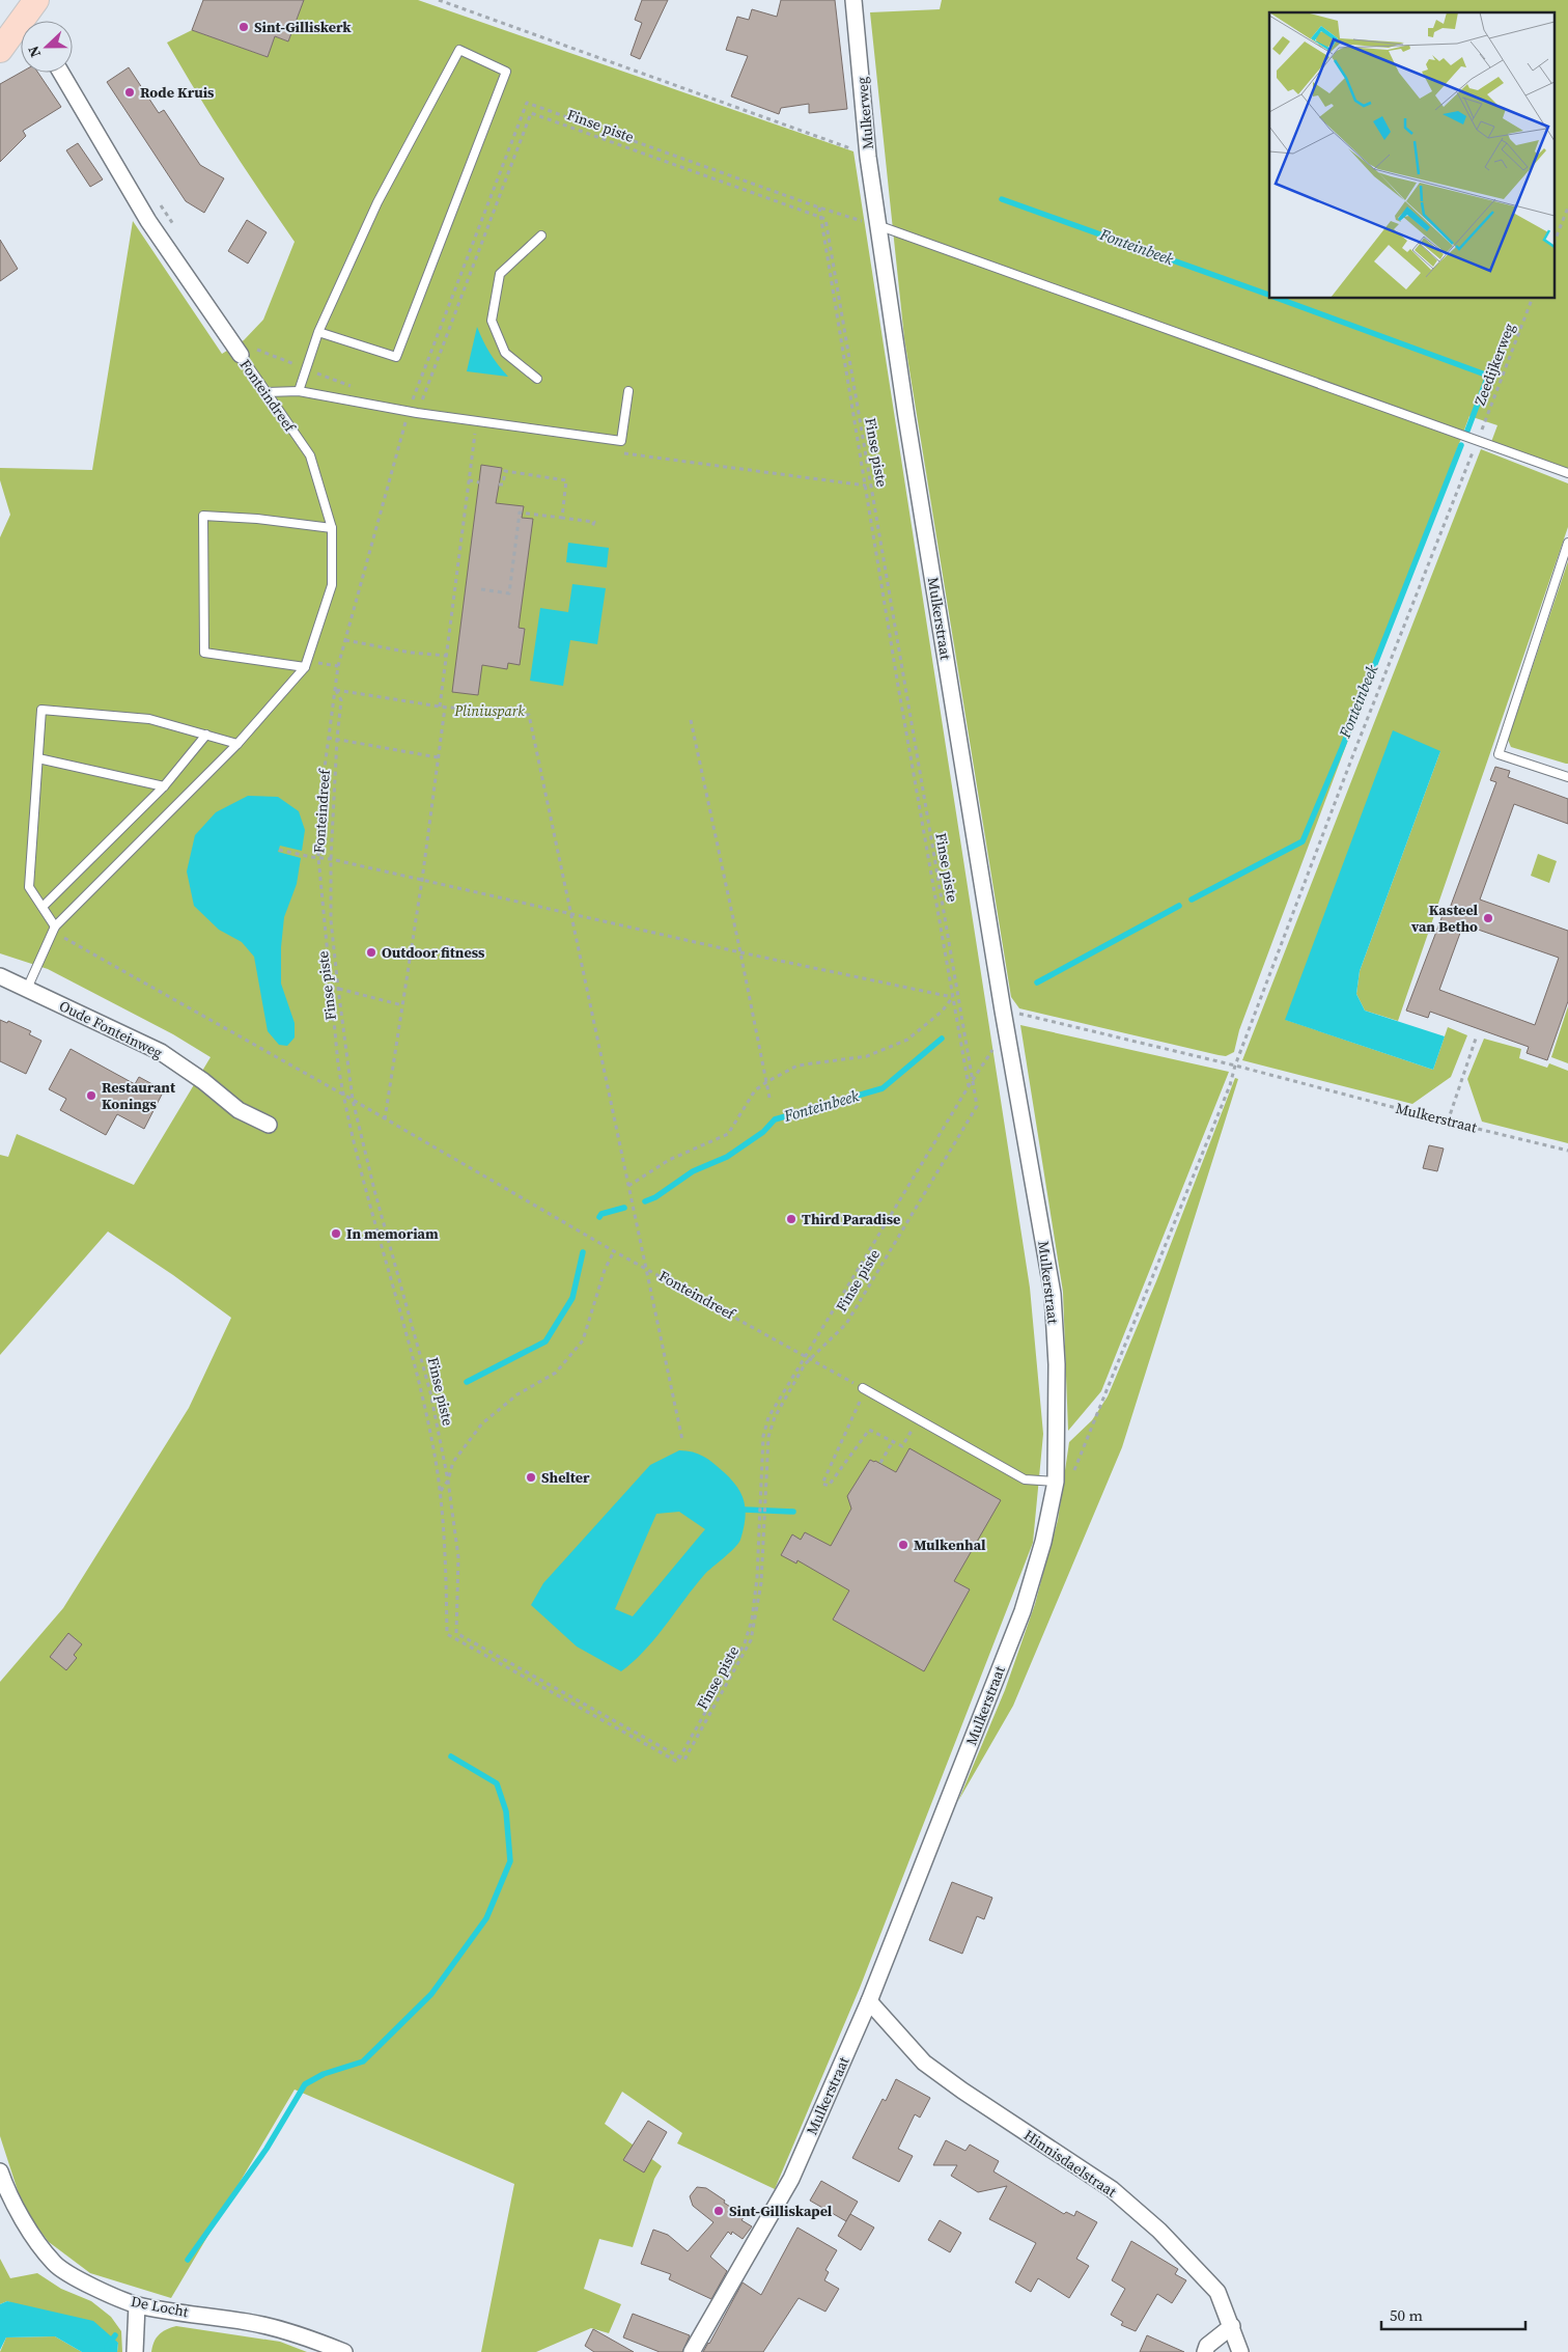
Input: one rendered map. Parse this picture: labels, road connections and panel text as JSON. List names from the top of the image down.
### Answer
{
  "streets": {
    "street": [
      "Mulkerweg",
      "Fonteindreef",
      "Mulkerstraat",
      "Oude Fonteinweg",
      "Hinnisdaelstraat",
      "De Locht"
    ],
    "path": ["Finse piste", "Zeedijkerweg"]
  },
  "crossings": [
    ["Mulkerweg", "Mulkerstraat"],
    ["Finse piste", "Fonteindreef"],
    ["Zeedijkerweg", "Mulkerstraat"],
    ["Fonteindreef", "Oude Fonteinweg"],
    ["Mulkerstraat", "Hinnisdaelstraat"]
  ],
  "water": ["Fonteinbeek"],
  "parks": ["Pliniuspark"],
  "places": [
    "Sint-Gilliskerk",
    "Rode Kruis",
    "Kasteel van Betho",
    "Outdoor fitness",
    "Restaurant Konings",
    "Third Paradise",
    "In memoriam",
    "Shelter",
    "Mulkenhal",
    "Sint-Gilliskapel"
  ],
  "scale_bar": "50 m",
  "north": "left"
}
